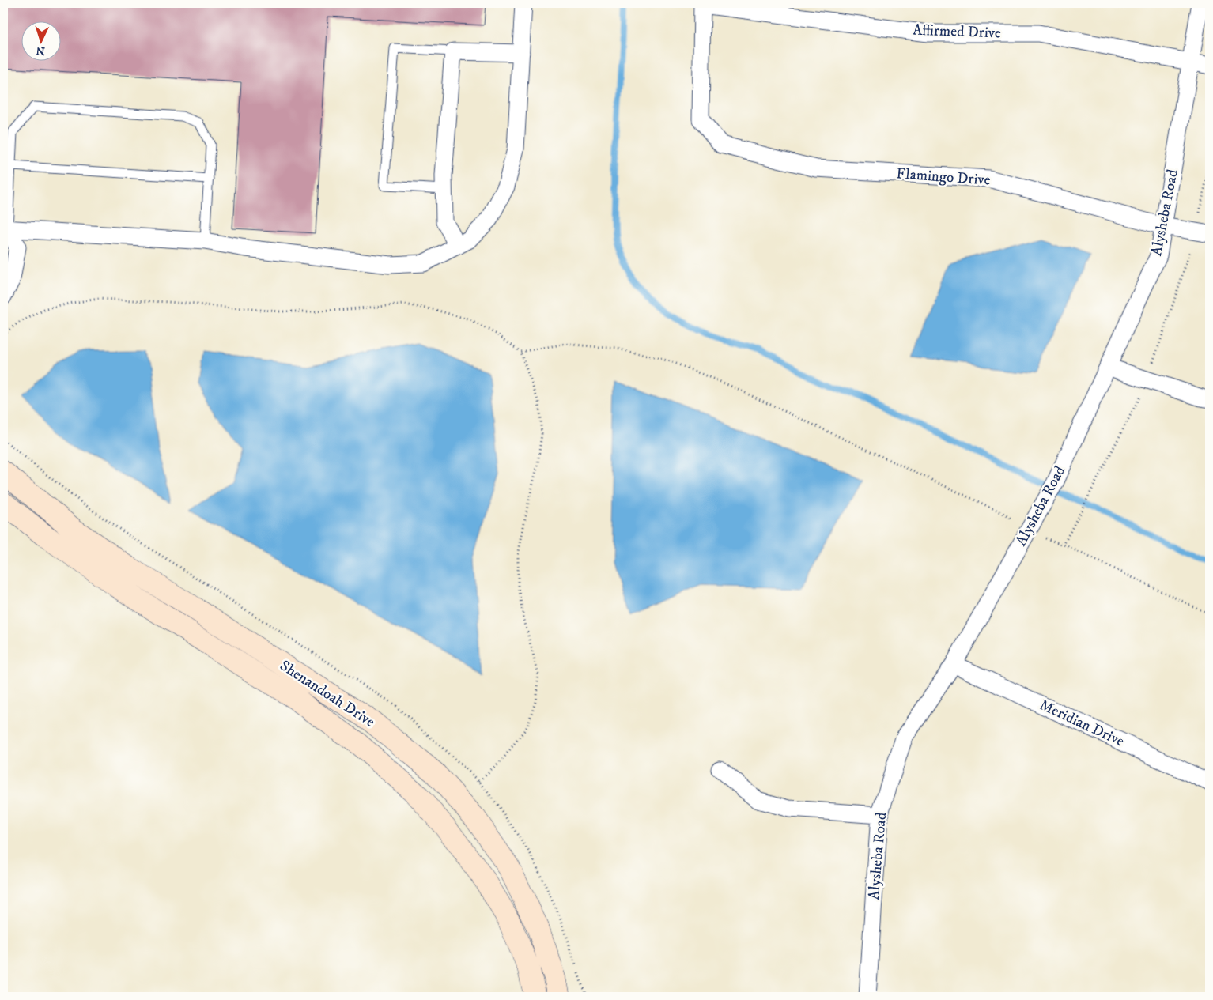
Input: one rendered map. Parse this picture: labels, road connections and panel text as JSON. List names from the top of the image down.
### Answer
{
  "streets": {
    "street": [
      "Affirmed Drive",
      "Flamingo Drive",
      "Alysheba Road",
      "Shenandoah Drive",
      "Meridian Drive"
    ]
  },
  "crossings": [
    ["Affirmed Drive", "Flamingo Drive"],
    ["Affirmed Drive", "Alysheba Road"],
    ["Flamingo Drive", "Alysheba Road"],
    ["Alysheba Road", "Meridian Drive"]
  ],
  "north": "bottom"
}
